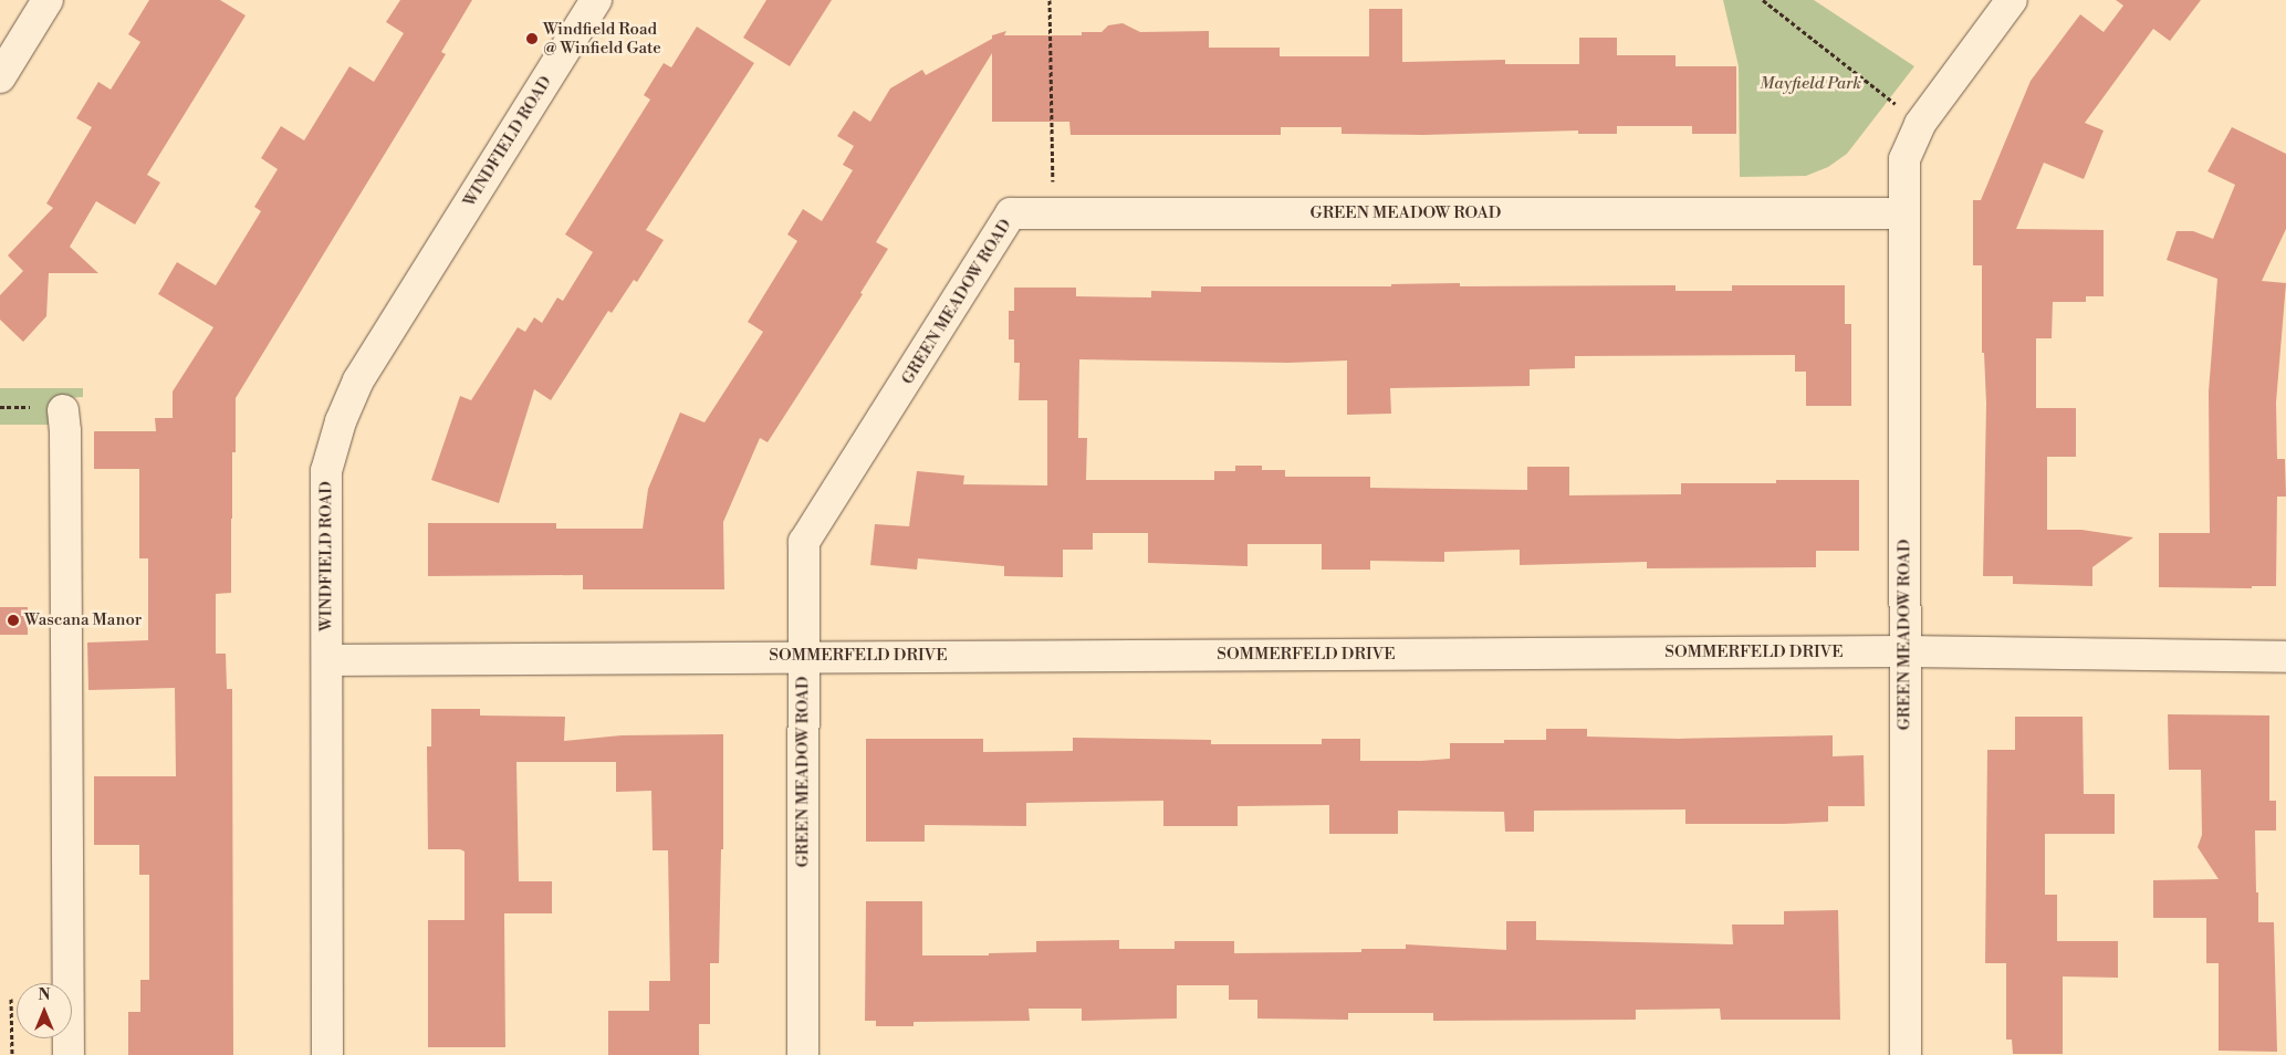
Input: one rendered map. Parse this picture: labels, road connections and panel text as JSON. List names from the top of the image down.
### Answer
{
  "streets": {
    "street": ["WINDFIELD ROAD", "GREEN MEADOW ROAD", "SOMMERFELD DRIVE"]
  },
  "crossings": [
    ["WINDFIELD ROAD", "SOMMERFELD DRIVE"],
    ["GREEN MEADOW ROAD", "SOMMERFELD DRIVE"]
  ],
  "parks": ["Mayfield Park"],
  "places": ["Windfield Road @ Winfield Gate", "Wascana Manor"],
  "north": "top"
}
